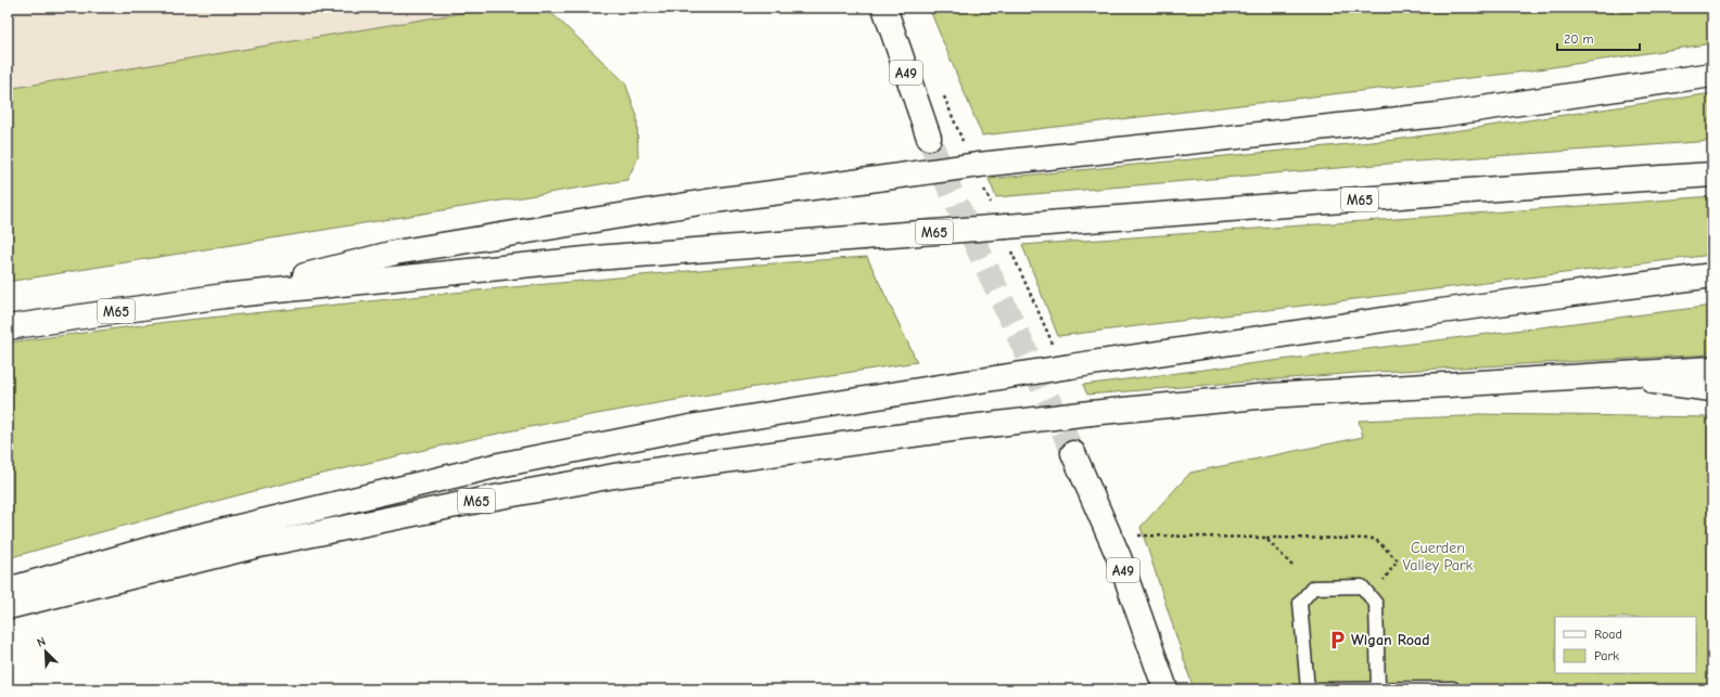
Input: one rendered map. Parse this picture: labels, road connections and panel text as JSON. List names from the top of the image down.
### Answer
{
  "streets": {
    "main road": ["A49", "M65"]
  },
  "parks": ["Cuerden Valley Park"],
  "places": {
    "parking": ["Wigan Road"]
  },
  "legend": ["Road", "Park"],
  "scale_bar": "20 m",
  "north": "top left"
}
